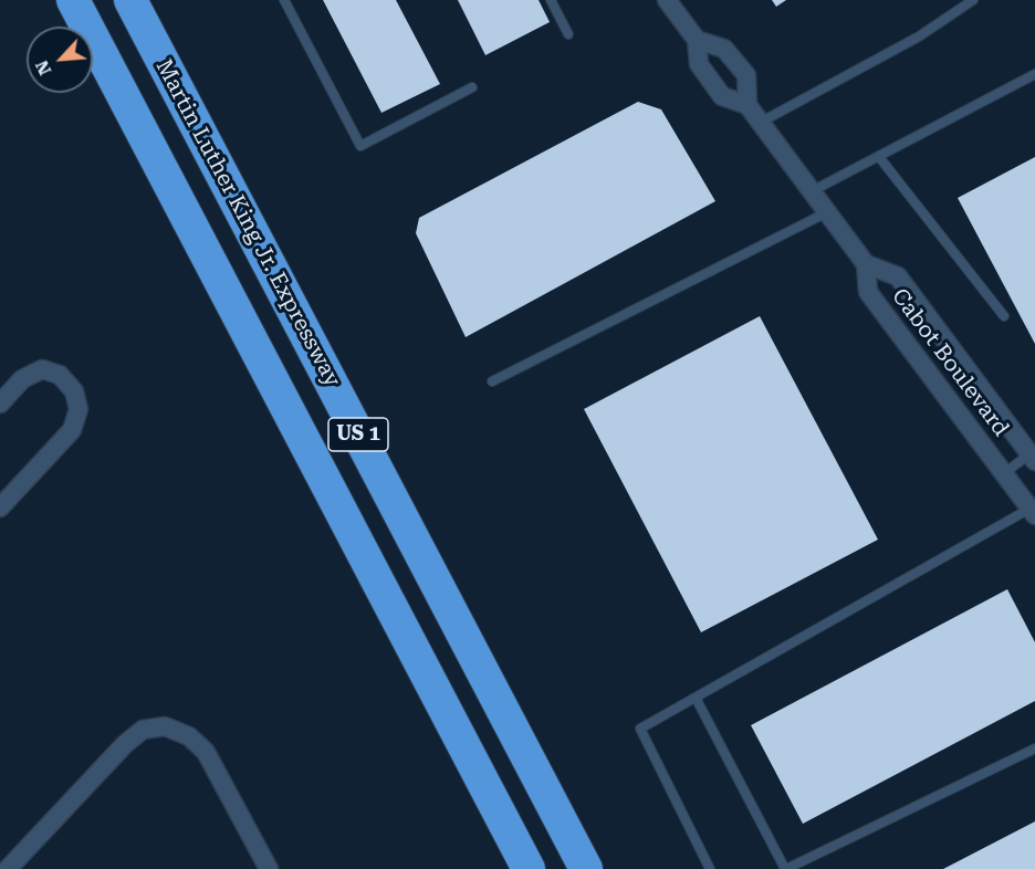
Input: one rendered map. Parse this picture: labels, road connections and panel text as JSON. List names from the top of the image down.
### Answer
{
  "streets": {
    "highway": ["Martin Luther King Jr. Expressway", "US 1"],
    "street": ["Cabot Boulevard"]
  },
  "north": "bottom left"
}
